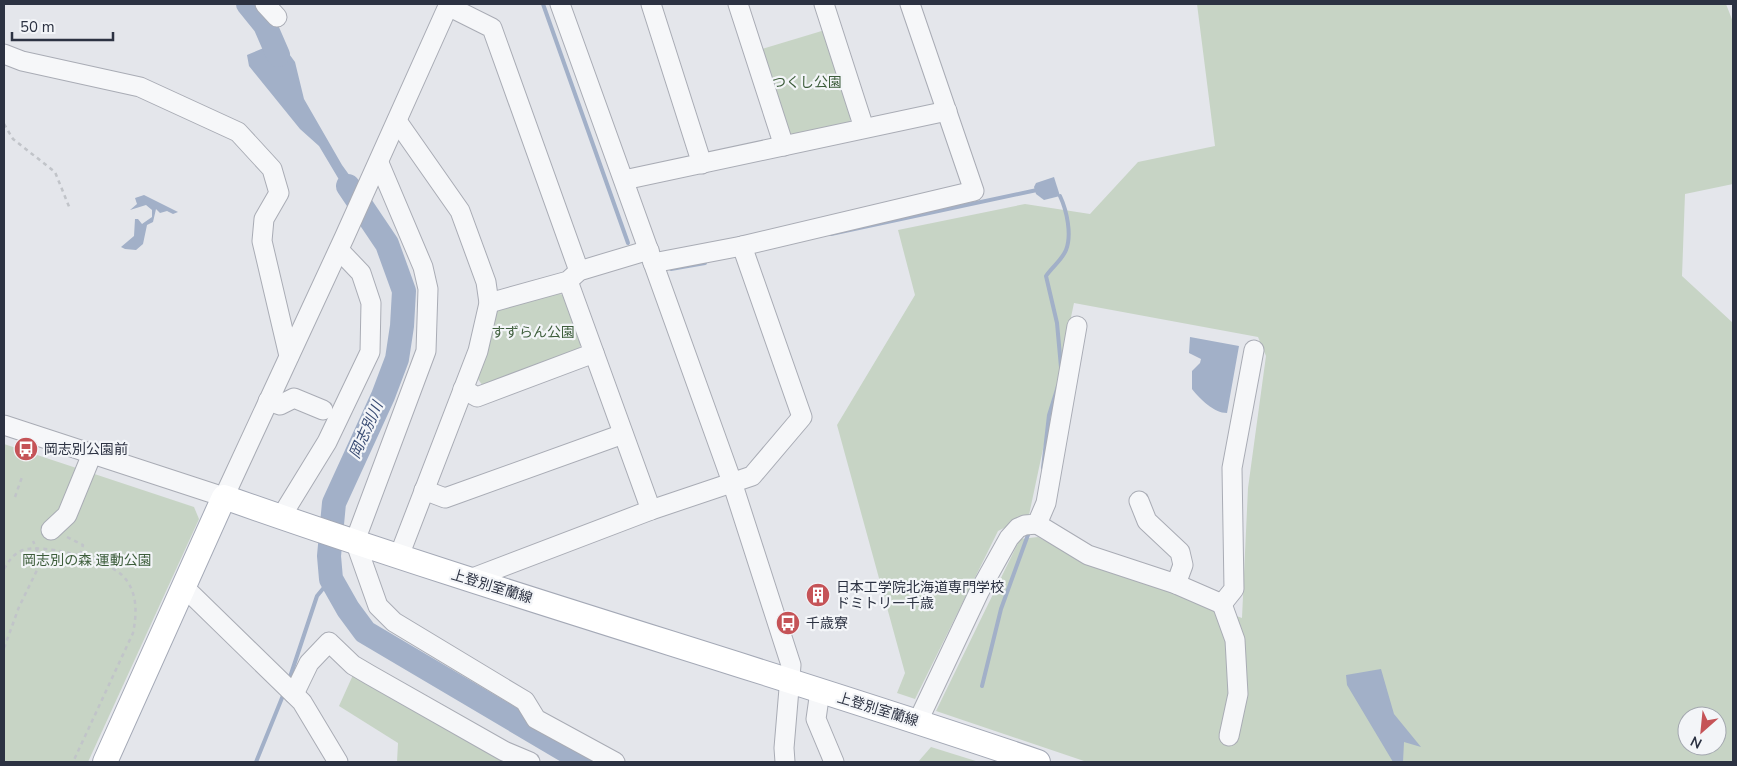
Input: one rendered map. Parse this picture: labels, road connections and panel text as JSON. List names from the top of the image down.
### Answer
{
  "streets": {
    "main road": ["上登別室蘭線"]
  },
  "water": ["岡志別川"],
  "parks": ["つくし公園", "すずらん公園", "岡志別の森 運動公園"],
  "places": {
    "bus stop": ["岡志別公園前", "千歳寮"],
    "building": ["日本工学院北海道専門学校 ドミトリー千歳"]
  },
  "scale_bar": "50 m",
  "north": "bottom left"
}
